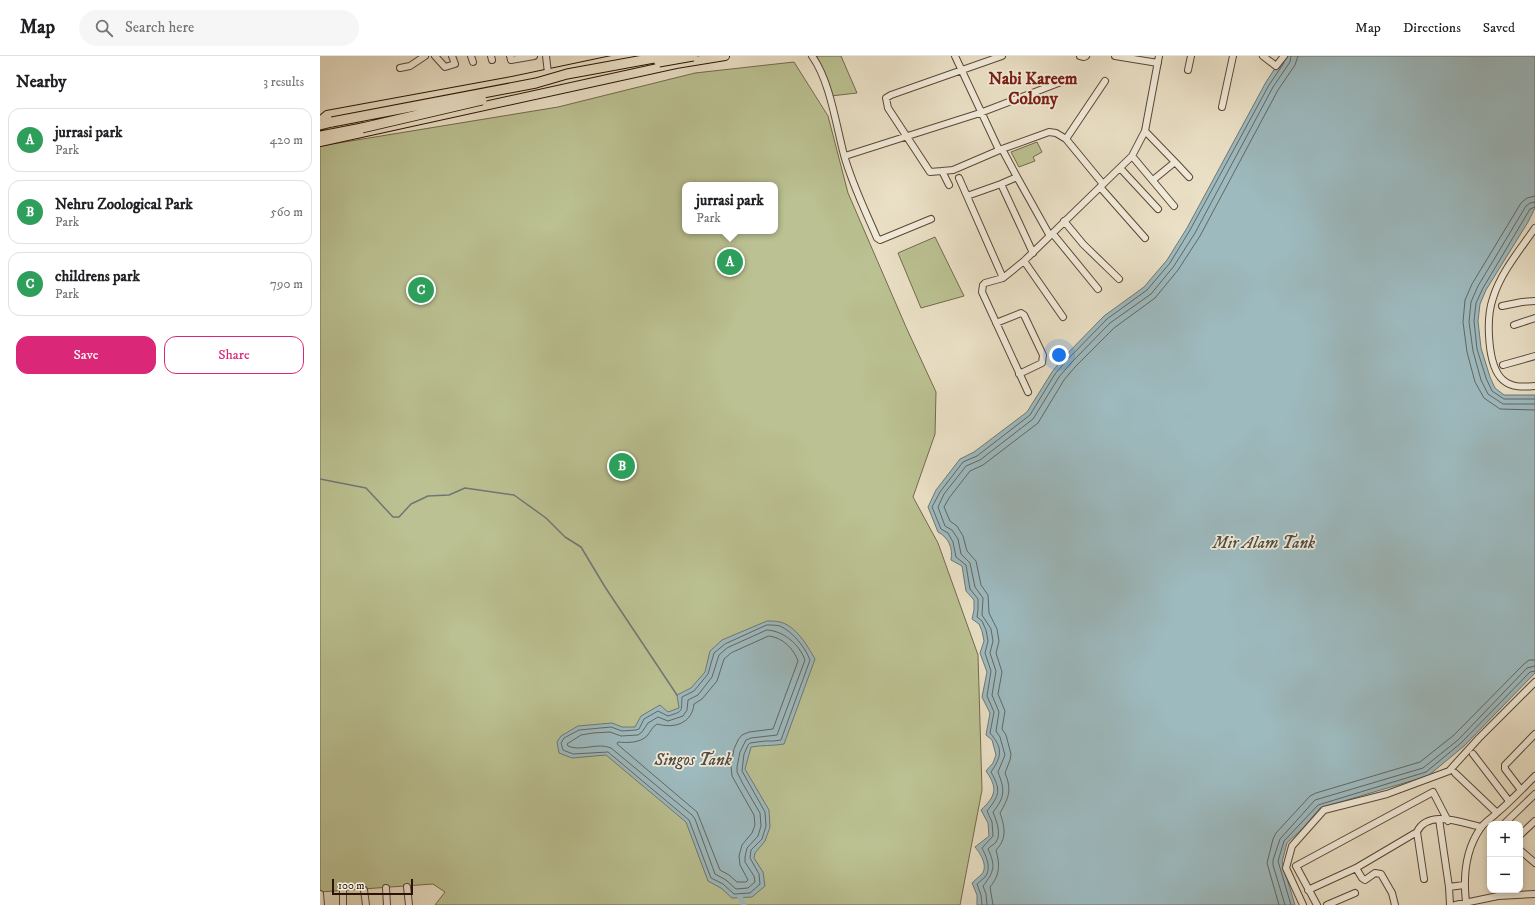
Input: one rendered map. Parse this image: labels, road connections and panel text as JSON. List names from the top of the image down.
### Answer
{
  "districts": ["Nabi Kareem Colony"],
  "water": ["Mir Alam Tank", "Singos Tank"],
  "scale_bar": "100 m",
  "page": {
    "header": "Map",
    "search": "Search here",
    "nav": ["Map", "Directions", "Saved"],
    "heading": ["Nearby", "3 results"],
    "list": [
      {
        "mark": "A",
        "name": "jurrasi park",
        "note": "Park",
        "value": "420 m"
      },
      {
        "mark": "B",
        "name": "Nehru Zoological Park",
        "note": "Park",
        "value": "560 m"
      },
      {
        "mark": "C",
        "name": "childrens park",
        "note": "Park",
        "value": "790 m"
      }
    ],
    "popup": ["jurrasi park", "Park"],
    "pins": ["A", "C", "B"],
    "buttons": ["Save", "Share"],
    "map_buttons": ["+", "−"],
    "scale": "100 m"
  }
}
